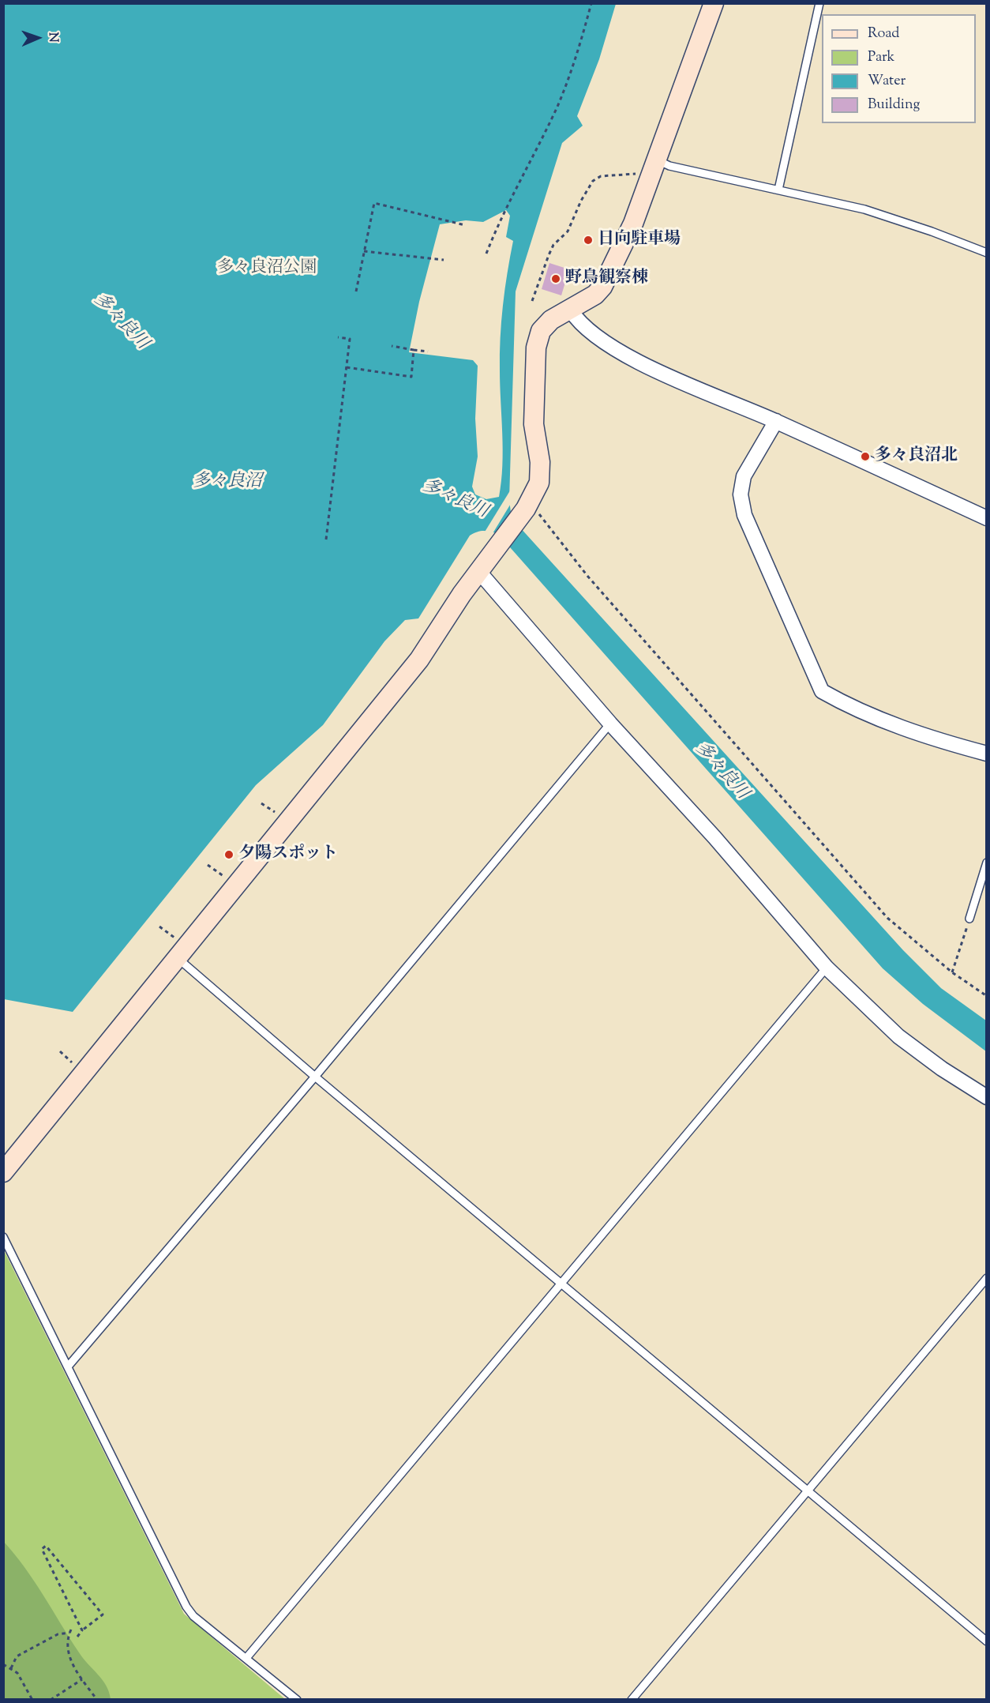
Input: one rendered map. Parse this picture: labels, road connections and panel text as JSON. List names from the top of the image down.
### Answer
{
  "water": ["多々良川", "多々良沼"],
  "parks": ["多々良沼公園"],
  "places": [
    "日向駐車場",
    "野鳥観察棟",
    "多々良沼北",
    "夕陽スポット"
  ],
  "legend": [
    "Road",
    "Park",
    "Water",
    "Building"
  ],
  "north": "right"
}
